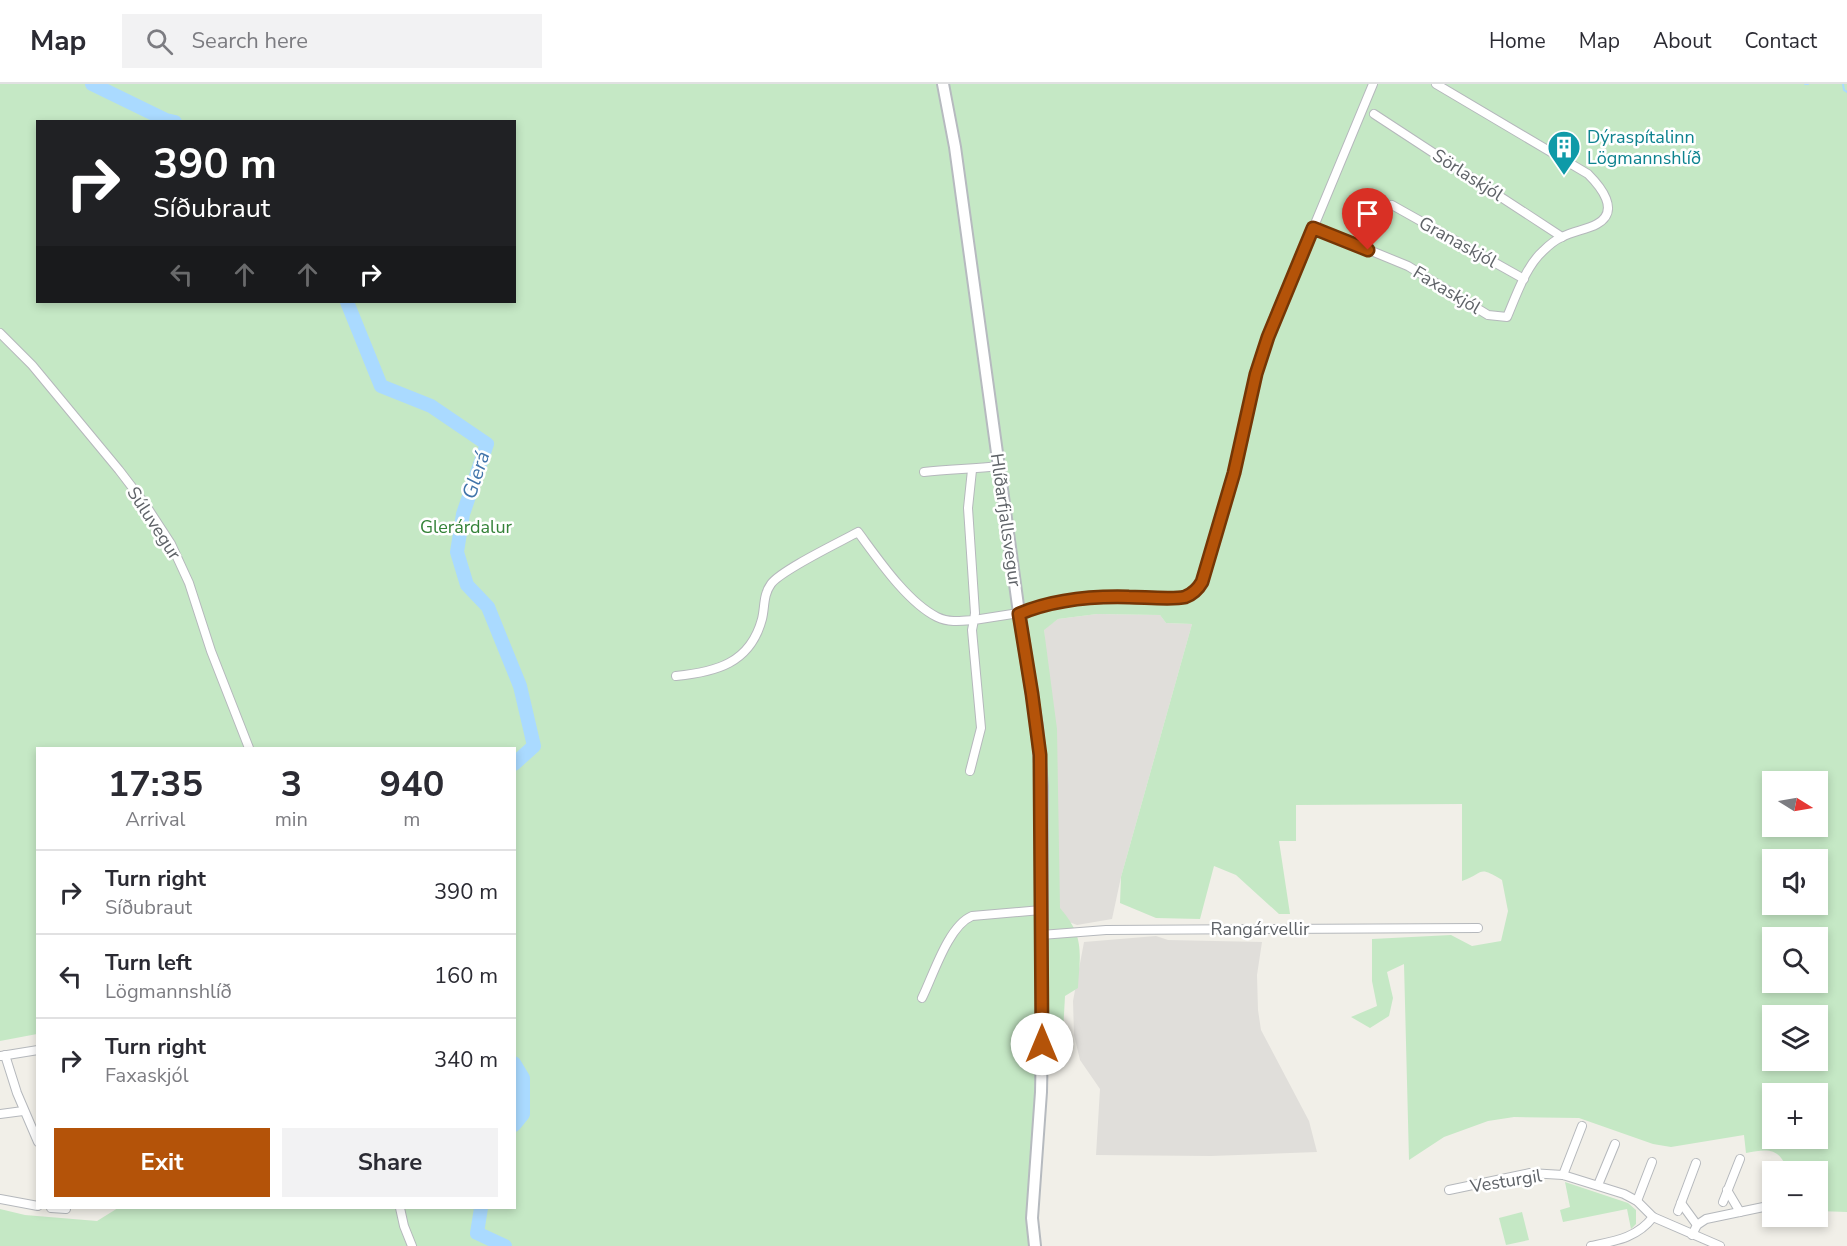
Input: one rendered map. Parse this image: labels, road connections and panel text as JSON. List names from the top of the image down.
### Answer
{
  "streets": {
    "main road": ["Hlíðarfjallsvegur"],
    "street": [
      "Sörlaskjól",
      "Granaskjól",
      "Faxaskjól",
      "Súluvegur",
      "Rangárvellir",
      "Vesturgil"
    ]
  },
  "crossings": [
    ["Sörlaskjól", "Faxaskjól"],
    ["Granaskjól", "Faxaskjól"],
    ["Hlíðarfjallsvegur", "Rangárvellir"]
  ],
  "water": ["Glerá"],
  "parks": ["Glerárdalur"],
  "places": {
    "building": ["Dýraspítalinn Lögmannshlíð"]
  },
  "north": "right",
  "page": {
    "header": "Map",
    "search": "Search here",
    "nav": [
      "Home",
      "Map",
      "About",
      "Contact"
    ],
    "turn": ["390 m", "Síðubraut"],
    "eta": [
      "17:35",
      "Arrival",
      "3",
      "min",
      "940",
      "m"
    ],
    "map_buttons": ["+", "−"],
    "list": [
      {
        "name": "Turn right",
        "note": "Síðubraut",
        "value": "390 m"
      },
      {
        "name": "Turn left",
        "note": "Lögmannshlíð",
        "value": "160 m"
      },
      {
        "name": "Turn right",
        "note": "Faxaskjól",
        "value": "340 m"
      }
    ],
    "buttons": ["Exit", "Share"]
  }
}
